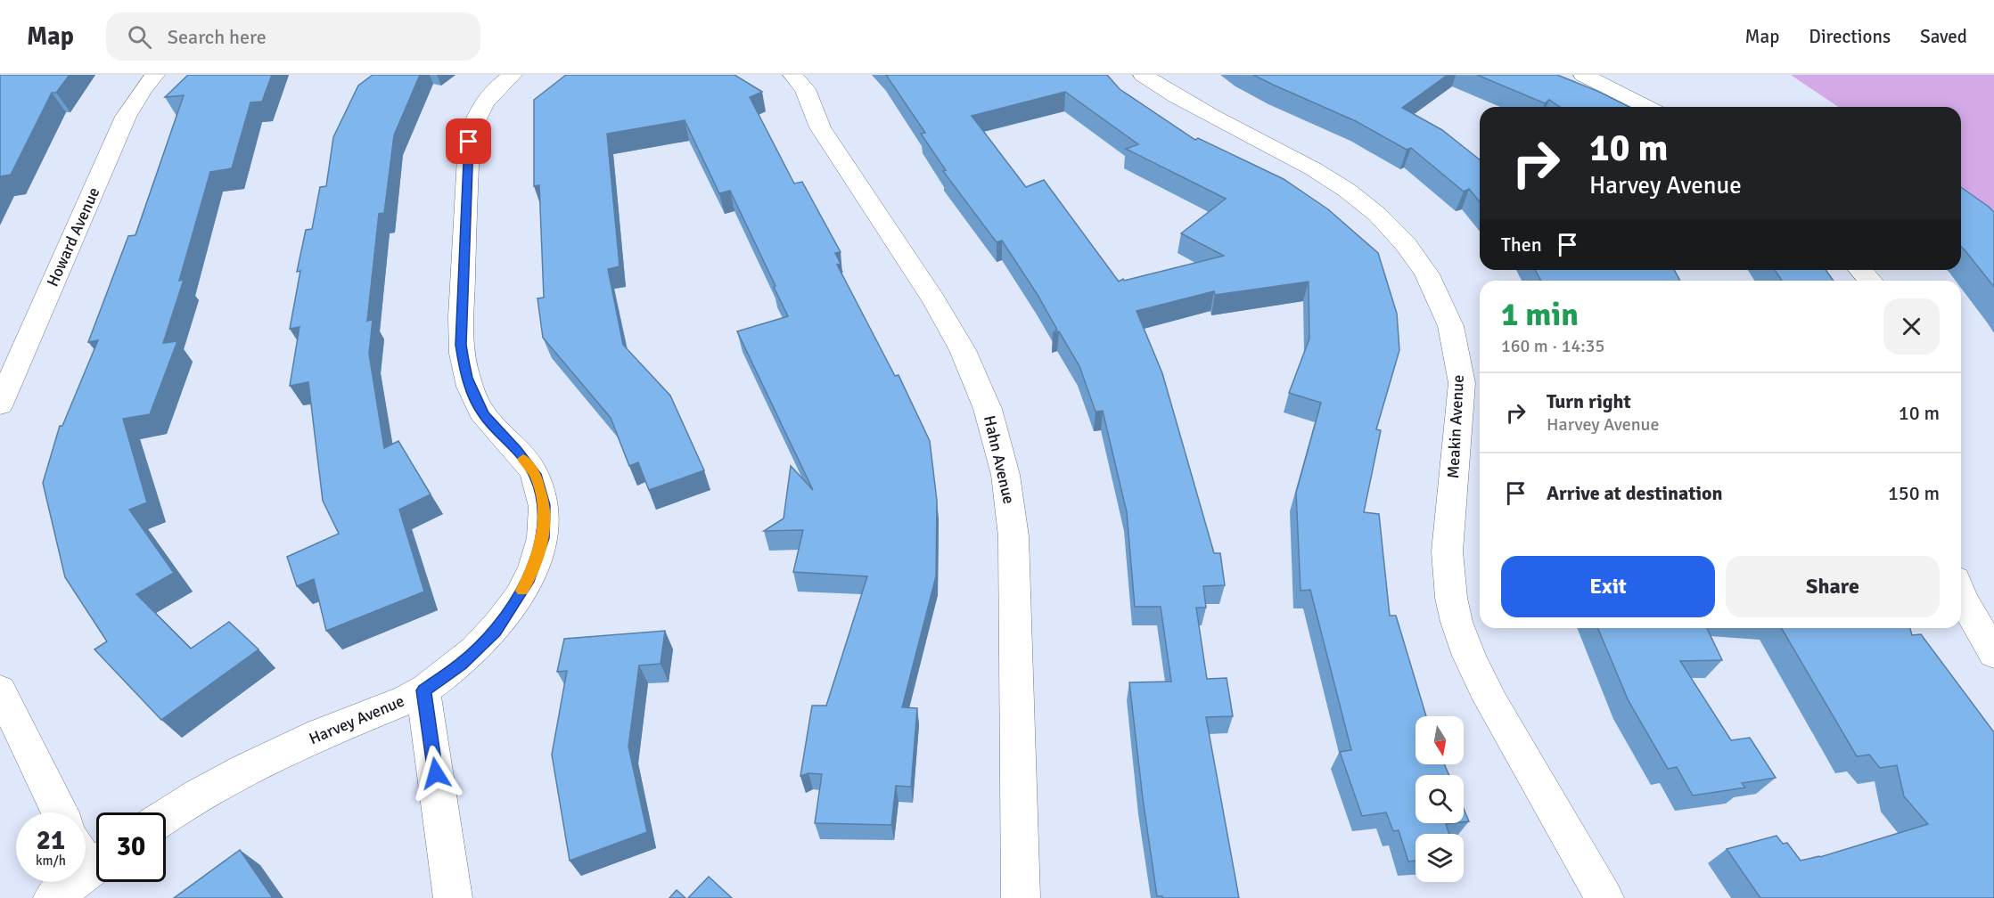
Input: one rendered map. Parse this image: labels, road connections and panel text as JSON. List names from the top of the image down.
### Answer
{
  "streets": {
    "street": [
      "Howard Avenue",
      "Meakin Avenue",
      "Hahn Avenue",
      "Harvey Avenue"
    ]
  },
  "north": "bottom",
  "page": {
    "header": "Map",
    "search": "Search here",
    "nav": ["Map", "Directions", "Saved"],
    "turn": ["10 m", "Harvey Avenue"],
    "then": "Then",
    "heading": ["1 min", "160 m · 14:35"],
    "list": [
      {
        "name": "Turn right",
        "note": "Harvey Avenue",
        "value": "10 m"
      },
      {
        "name": "Arrive at destination",
        "value": "150 m"
      }
    ],
    "buttons": ["Exit", "Share"],
    "speed": "21 km/h",
    "limit": "30"
  }
}
